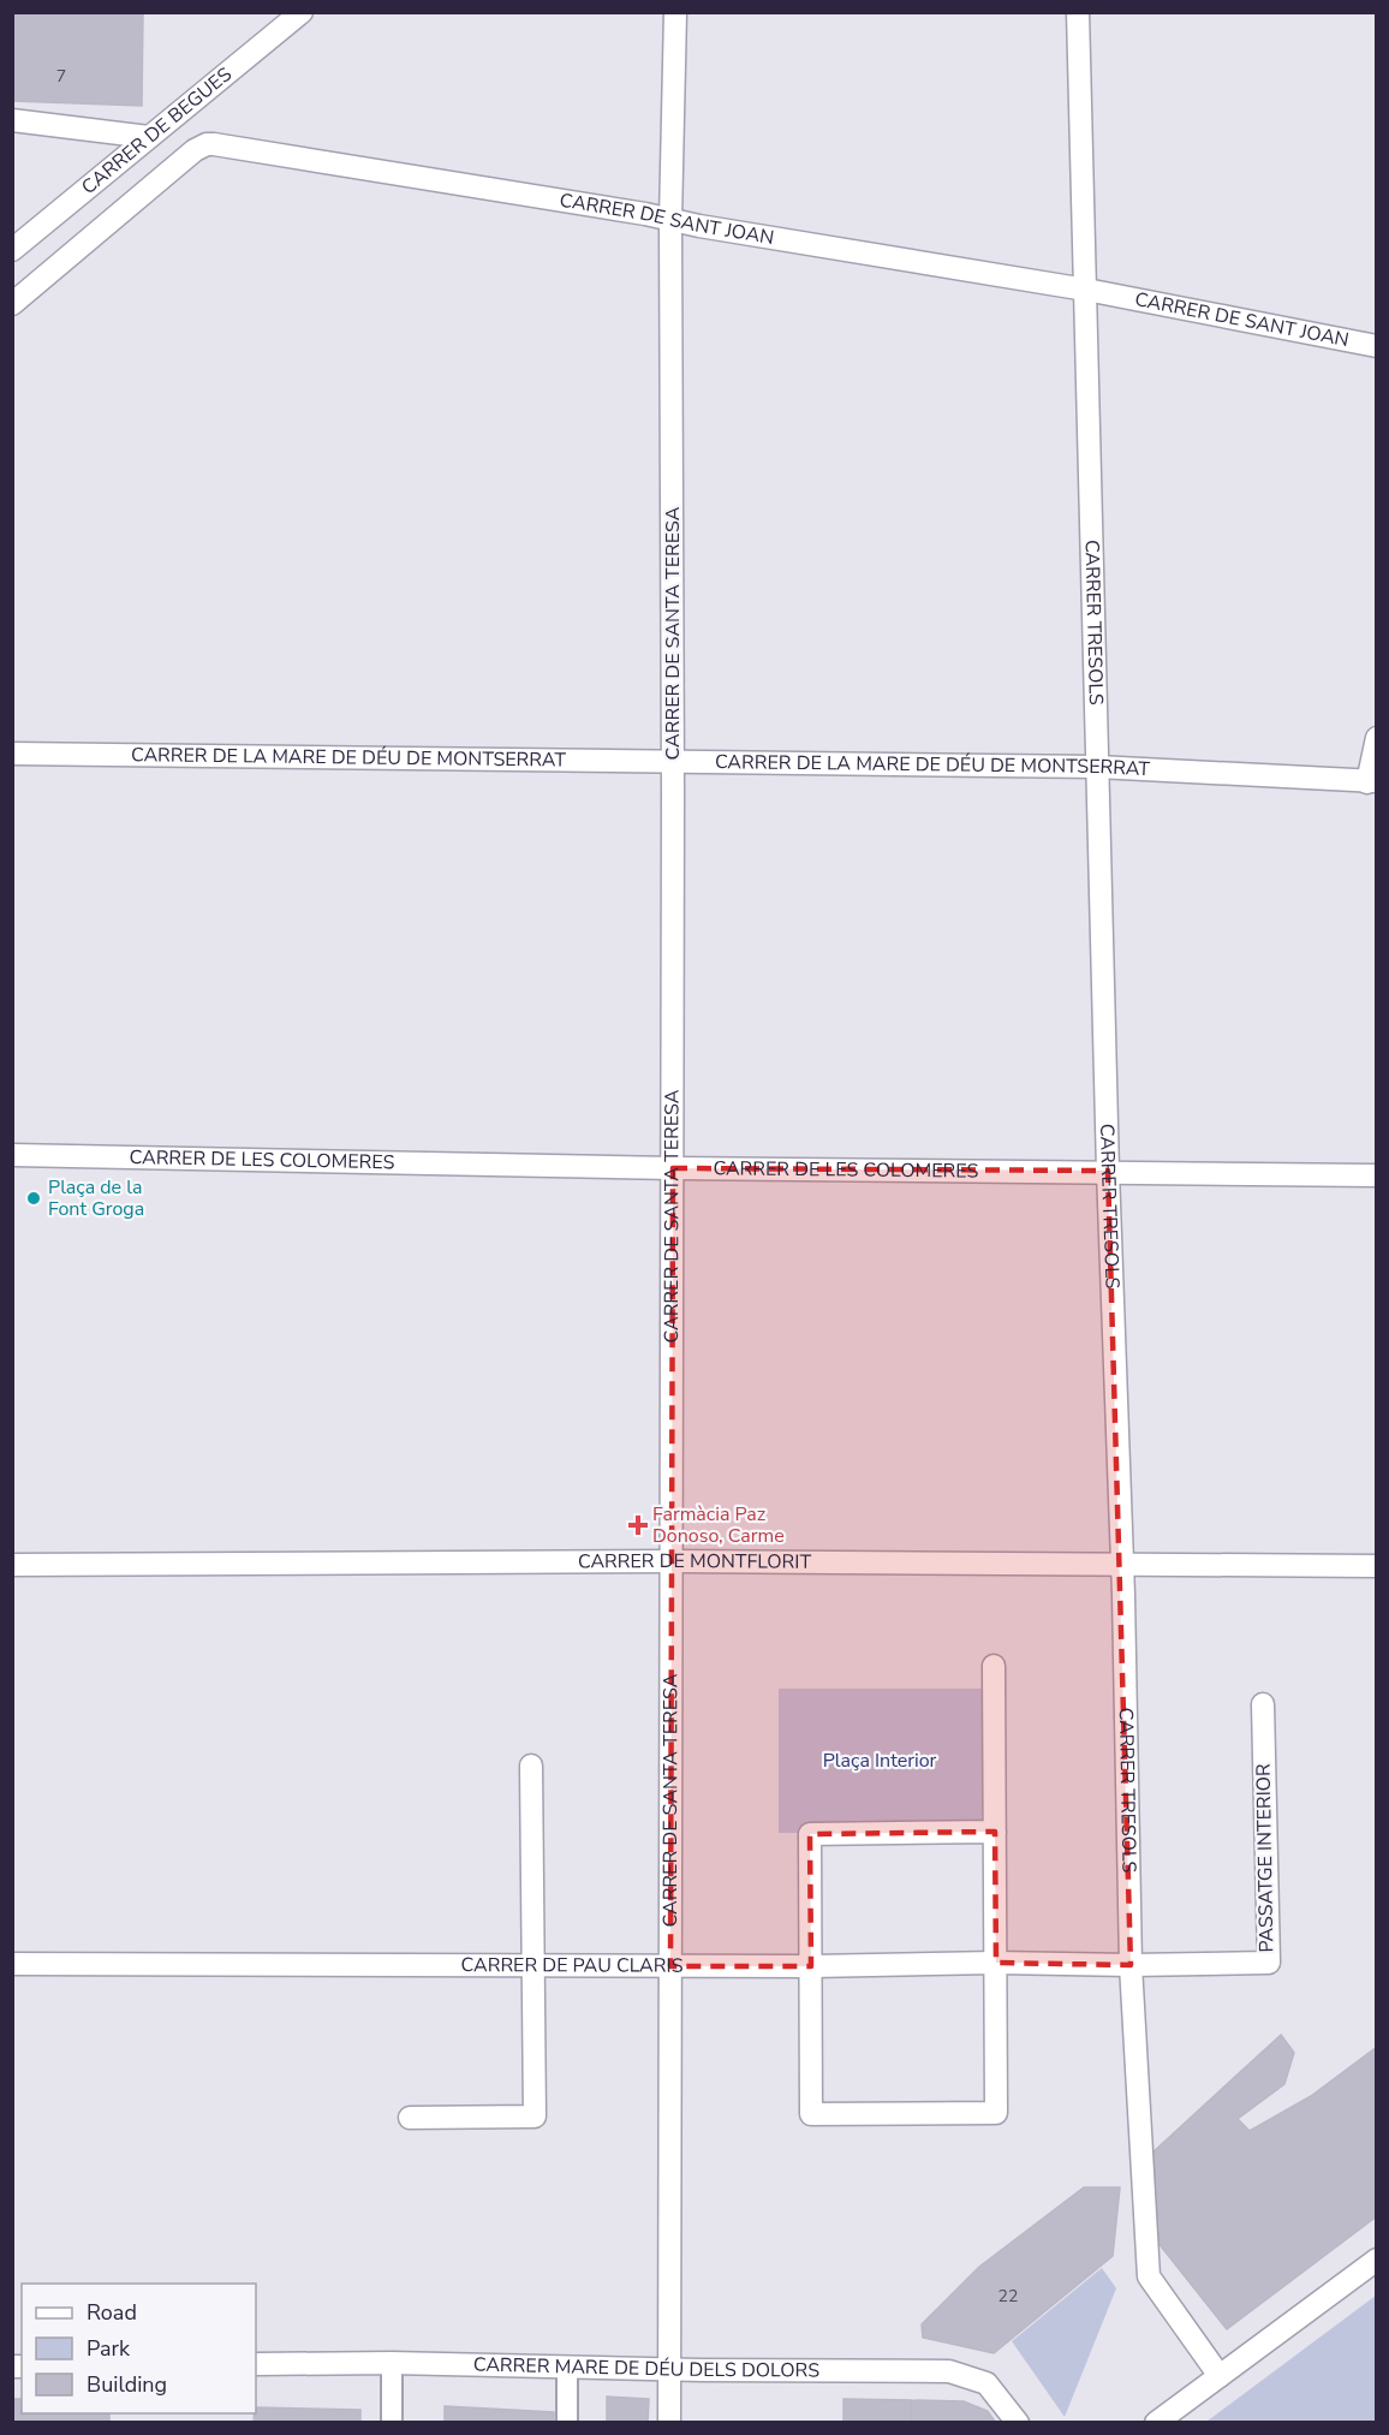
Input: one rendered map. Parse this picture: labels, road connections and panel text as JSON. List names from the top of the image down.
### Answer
{
  "streets": {
    "street": [
      "CARRER DE BEGUES",
      "CARRER DE SANT JOAN",
      "CARRER TRESOLS",
      "CARRER DE SANTA TERESA",
      "CARRER DE LA MARE DE DÉU DE MONTSERRAT",
      "CARRER DE LES COLOMERES",
      "CARRER DE MONTFLORIT",
      "PASSATGE INTERIOR",
      "CARRER DE PAU CLARIS",
      "CARRER MARE DE DÉU DELS DOLORS"
    ]
  },
  "crossings": [
    ["CARRER DE SANT JOAN", "CARRER TRESOLS"],
    ["CARRER DE SANT JOAN", "CARRER DE SANTA TERESA"],
    ["CARRER TRESOLS", "CARRER DE LA MARE DE DÉU DE MONTSERRAT"],
    ["CARRER TRESOLS", "CARRER DE LES COLOMERES"],
    ["CARRER TRESOLS", "CARRER DE MONTFLORIT"],
    ["CARRER TRESOLS", "PASSATGE INTERIOR"],
    ["CARRER TRESOLS", "CARRER DE PAU CLARIS"],
    ["CARRER DE SANTA TERESA", "CARRER DE LA MARE DE DÉU DE MONTSERRAT"],
    ["CARRER DE SANTA TERESA", "CARRER DE LES COLOMERES"],
    ["CARRER DE SANTA TERESA", "CARRER DE MONTFLORIT"],
    ["CARRER DE SANTA TERESA", "CARRER DE PAU CLARIS"],
    ["CARRER DE SANTA TERESA", "CARRER MARE DE DÉU DELS DOLORS"],
    ["PASSATGE INTERIOR", "CARRER DE PAU CLARIS"]
  ],
  "parks": ["Plaça Interior"],
  "places": {
    "other": ["Plaça de la Font Groga"],
    "health": ["Farmàcia Paz Donoso, Carme"]
  },
  "house_numbers": ["7", "22"],
  "legend": ["Road", "Park", "Building"]
}
